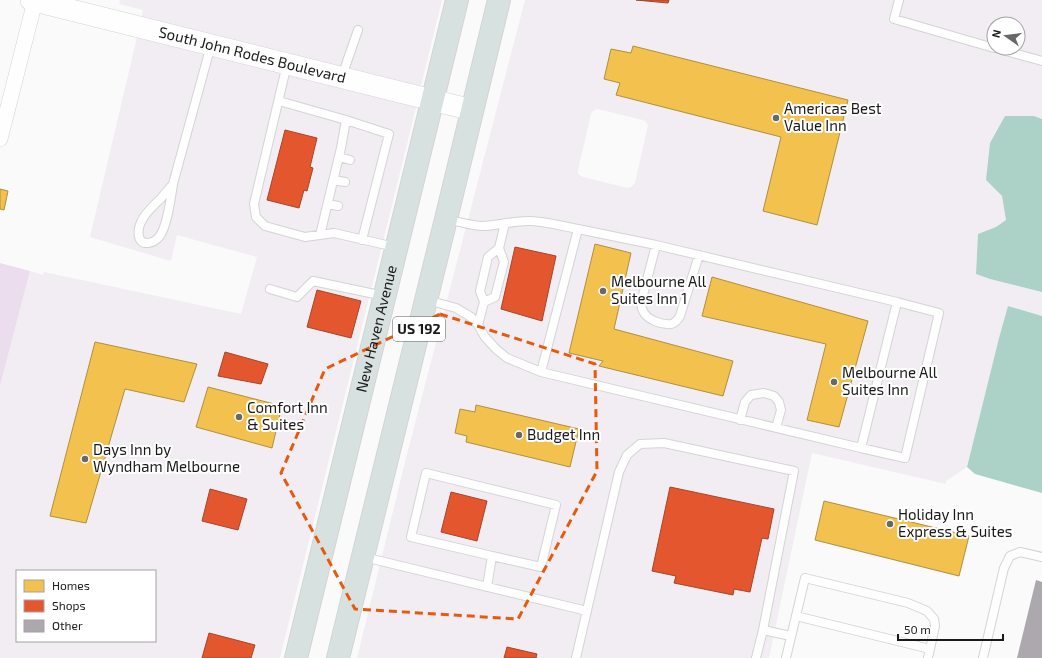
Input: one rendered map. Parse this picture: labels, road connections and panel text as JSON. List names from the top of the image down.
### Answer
{
  "streets": {
    "main road": ["South John Rodes Boulevard", "New Haven Avenue", "US 192"]
  },
  "crossings": [
    ["South John Rodes Boulevard", "New Haven Avenue"],
    ["South John Rodes Boulevard", "US 192"]
  ],
  "places": [
    "Americas Best Value Inn",
    "Melbourne All Suites Inn 1",
    "Melbourne All Suites Inn",
    "Comfort Inn & Suites",
    "Budget Inn",
    "Days Inn by Wyndham Melbourne",
    "Holiday Inn Express & Suites"
  ],
  "legend": ["Homes", "Shops", "Other"],
  "scale_bar": "50 m",
  "north": "left"
}
